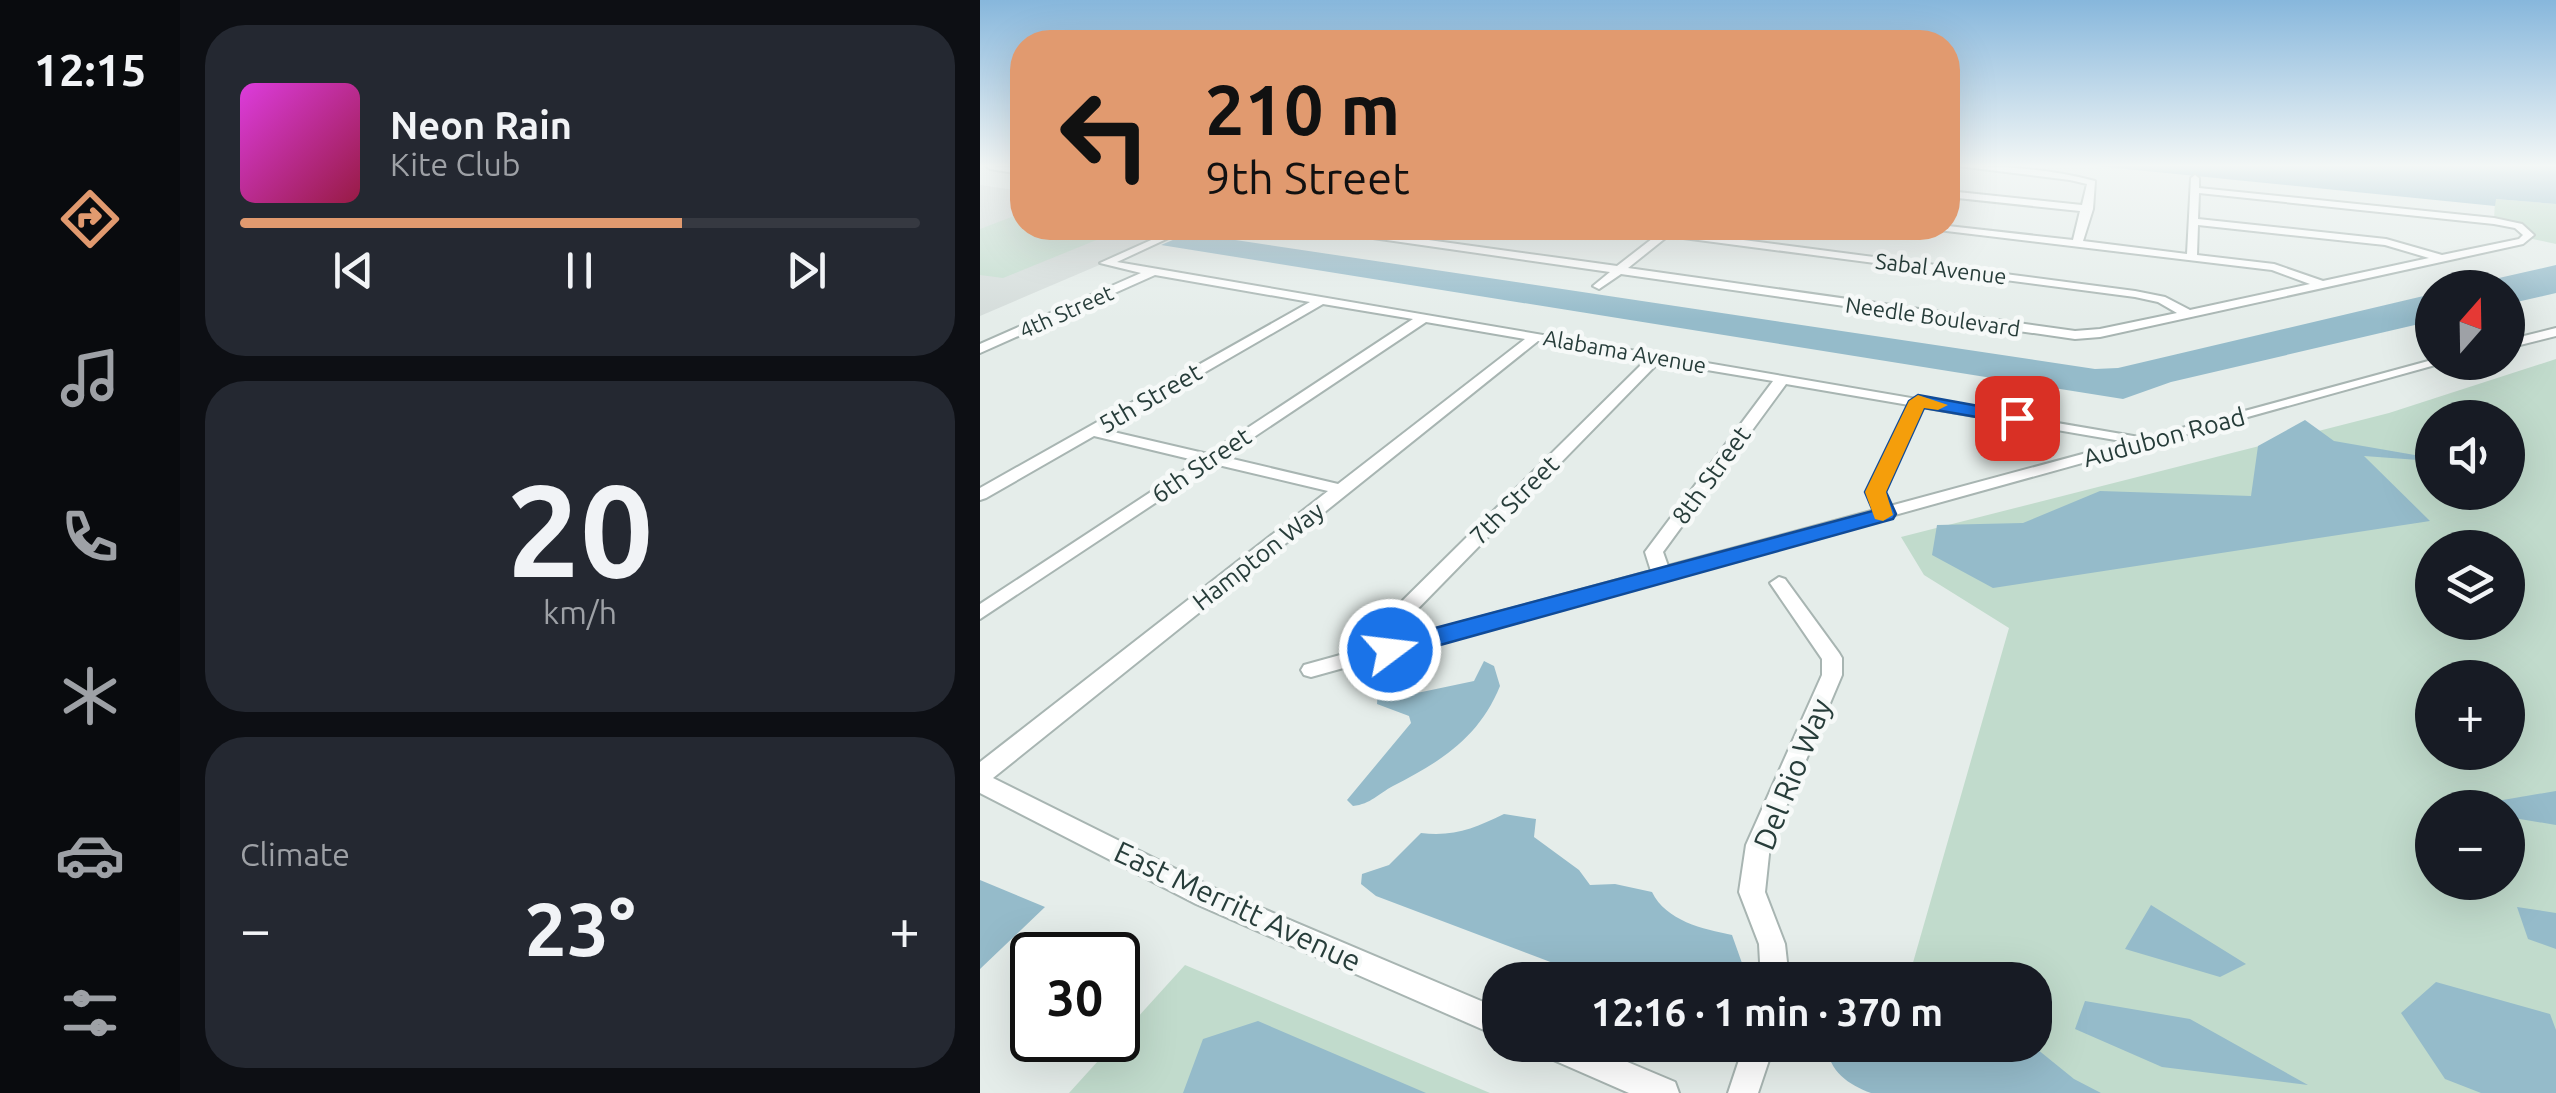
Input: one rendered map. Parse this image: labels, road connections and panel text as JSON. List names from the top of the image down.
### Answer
{
  "streets": {
    "street": [
      "Sabal Avenue",
      "4th Street",
      "Needle Boulevard",
      "Alabama Avenue",
      "5th Street",
      "Audubon Road",
      "6th Street",
      "8th Street",
      "7th Street",
      "Hampton Way",
      "Del Rio Way",
      "East Merritt Avenue"
    ]
  },
  "crossings": [
    ["Sabal Avenue", "Needle Boulevard"],
    ["4th Street", "Alabama Avenue"],
    ["Alabama Avenue", "5th Street"],
    ["Alabama Avenue", "Audubon Road"],
    ["Alabama Avenue", "6th Street"],
    ["Alabama Avenue", "8th Street"],
    ["Alabama Avenue", "7th Street"],
    ["Alabama Avenue", "Hampton Way"],
    ["Audubon Road", "8th Street"],
    ["Audubon Road", "7th Street"],
    ["Hampton Way", "East Merritt Avenue"]
  ],
  "north": "top",
  "page": {
    "tabs": "12:15",
    "turn": ["210 m", "9th Street"],
    "song": ["Neon Rain", "Kite Club"],
    "map_buttons": ["+", "−"],
    "tile": [
      ["20", "km/h"],
      "Climate"
    ],
    "heat": ["−", "23°", "+"],
    "limit": "30",
    "trip": "12:16 · 1 min · 370 m"
  }
}
